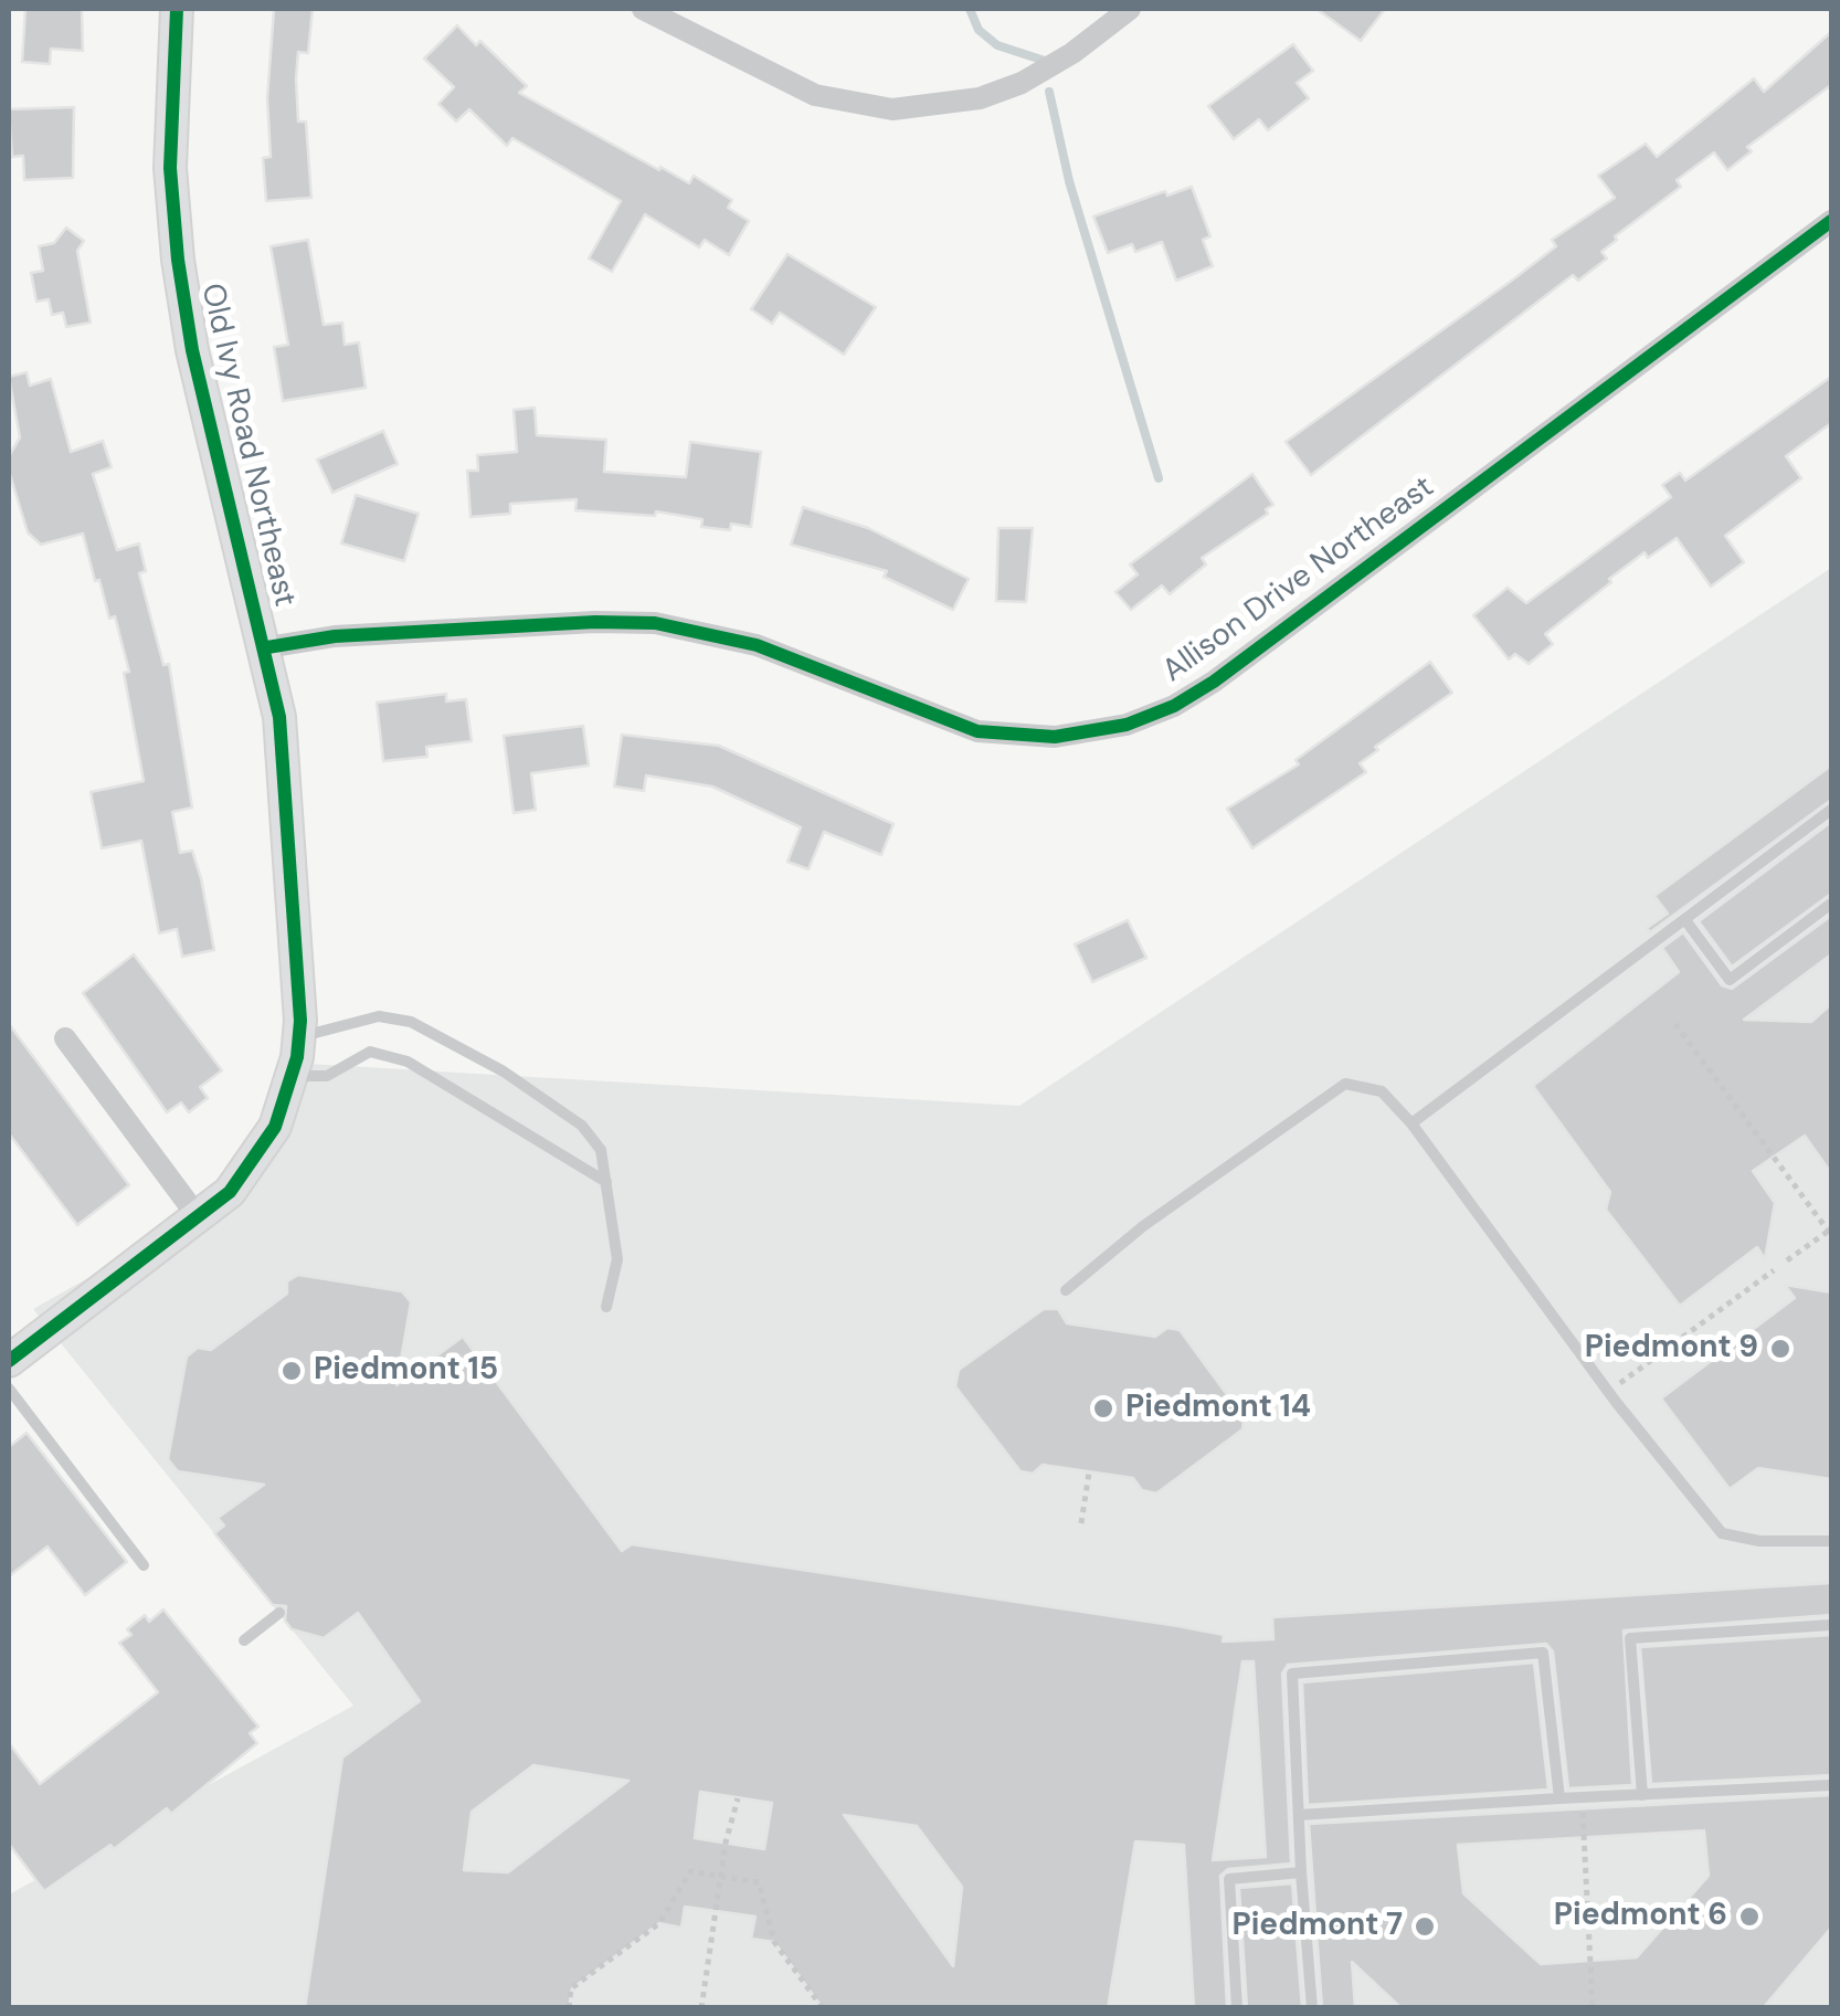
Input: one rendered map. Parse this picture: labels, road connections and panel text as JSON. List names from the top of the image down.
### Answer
{
  "streets": {
    "street": ["Old Ivy Road Northeast", "Allison Drive Northeast"]
  },
  "crossings": [
    ["Old Ivy Road Northeast", "Allison Drive Northeast"]
  ],
  "places": [
    "Piedmont 9",
    "Piedmont 15",
    "Piedmont 14",
    "Piedmont 6",
    "Piedmont 7"
  ]
}
